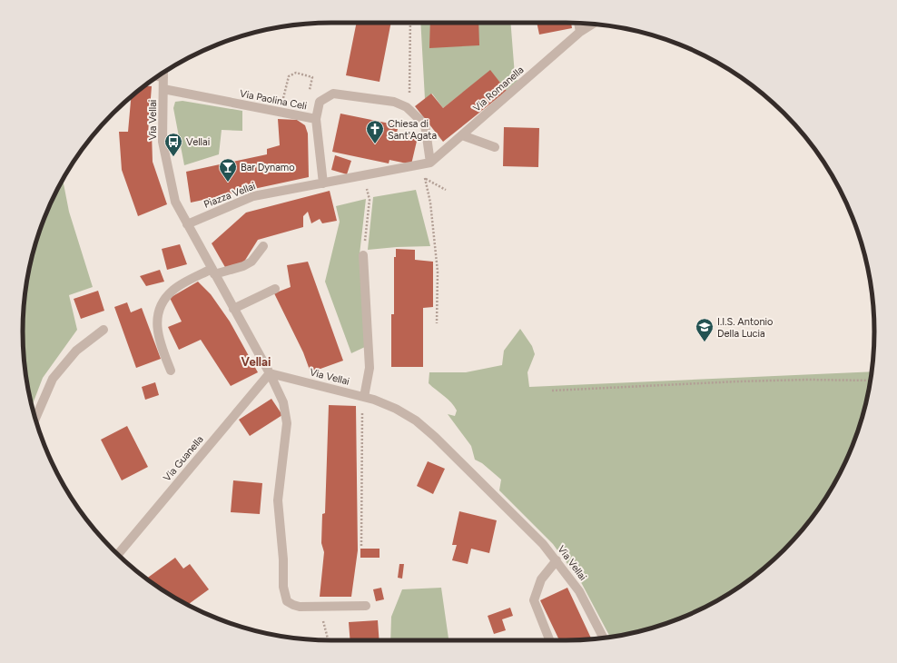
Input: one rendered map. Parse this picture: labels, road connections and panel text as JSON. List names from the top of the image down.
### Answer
{
  "streets": {
    "street": [
      "Via Romanella",
      "Via Paolina Celi",
      "Via Vellai",
      "Piazza Vellai",
      "Via Guanella"
    ]
  },
  "crossings": [
    ["Via Romanella", "Via Paolina Celi"],
    ["Via Romanella", "Piazza Vellai"],
    ["Via Paolina Celi", "Via Vellai"],
    ["Via Paolina Celi", "Piazza Vellai"],
    ["Via Vellai", "Piazza Vellai"],
    ["Via Vellai", "Via Guanella"]
  ],
  "districts": ["Vellai"],
  "places": {
    "church": ["Chiesa di Sant'Agata"],
    "bus stop": ["Vellai"],
    "bar": ["Bar Dynamo"],
    "school or university": ["I.I.S. Antonio Della Lucia"]
  }
}
